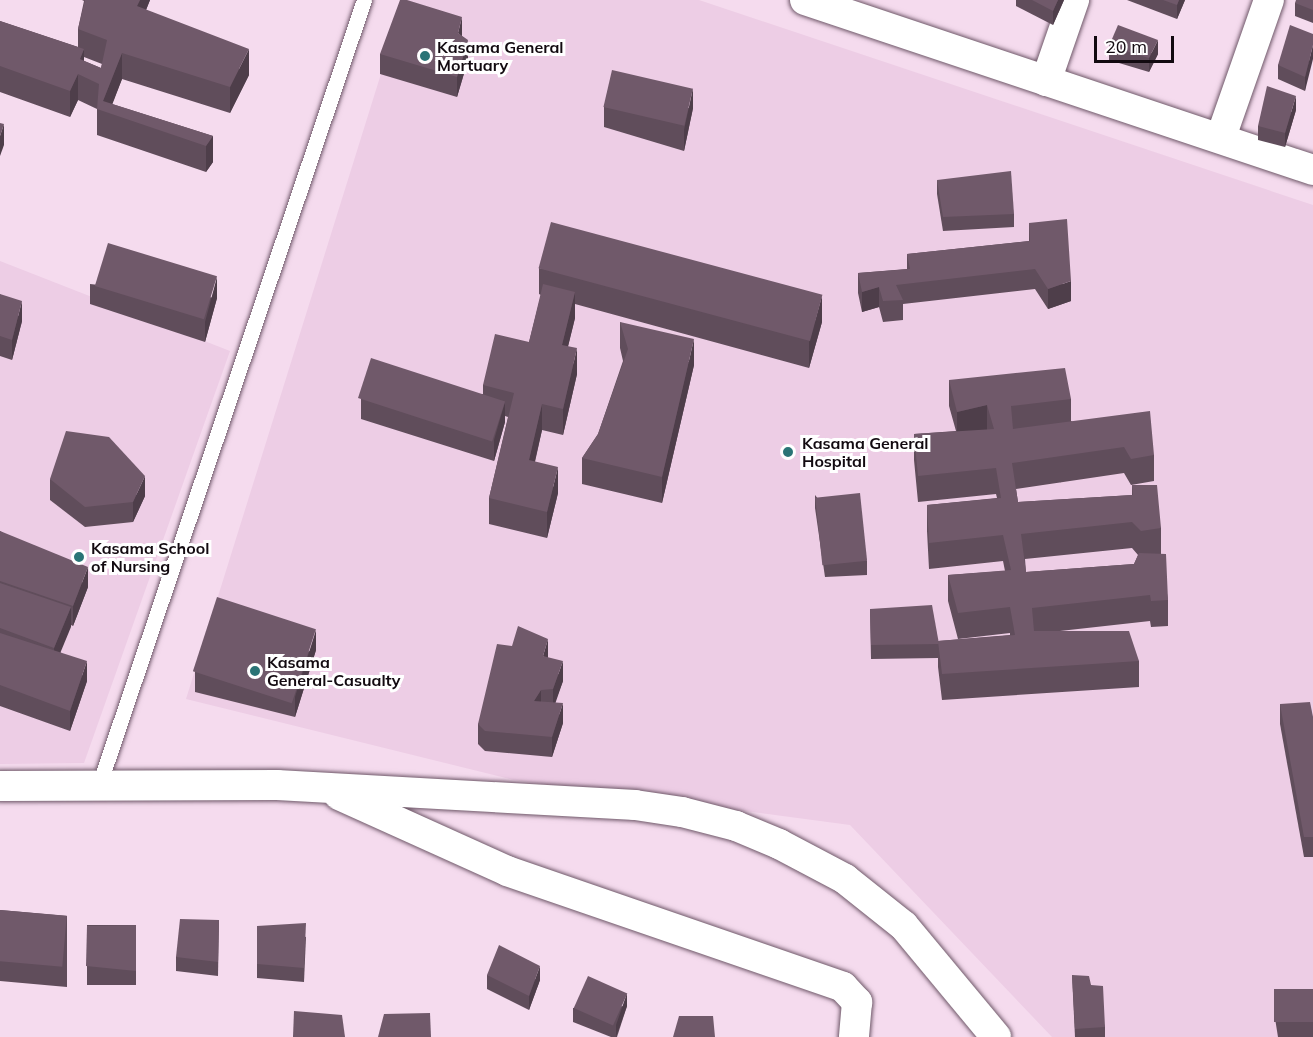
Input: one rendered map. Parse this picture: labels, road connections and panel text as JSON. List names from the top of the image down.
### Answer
{
  "places": [
    "Kasama General Mortuary",
    "Kasama General Hospital",
    "Kasama School of Nursing",
    "Kasama General-Casualty"
  ],
  "scale_bar": "20 m"
}
